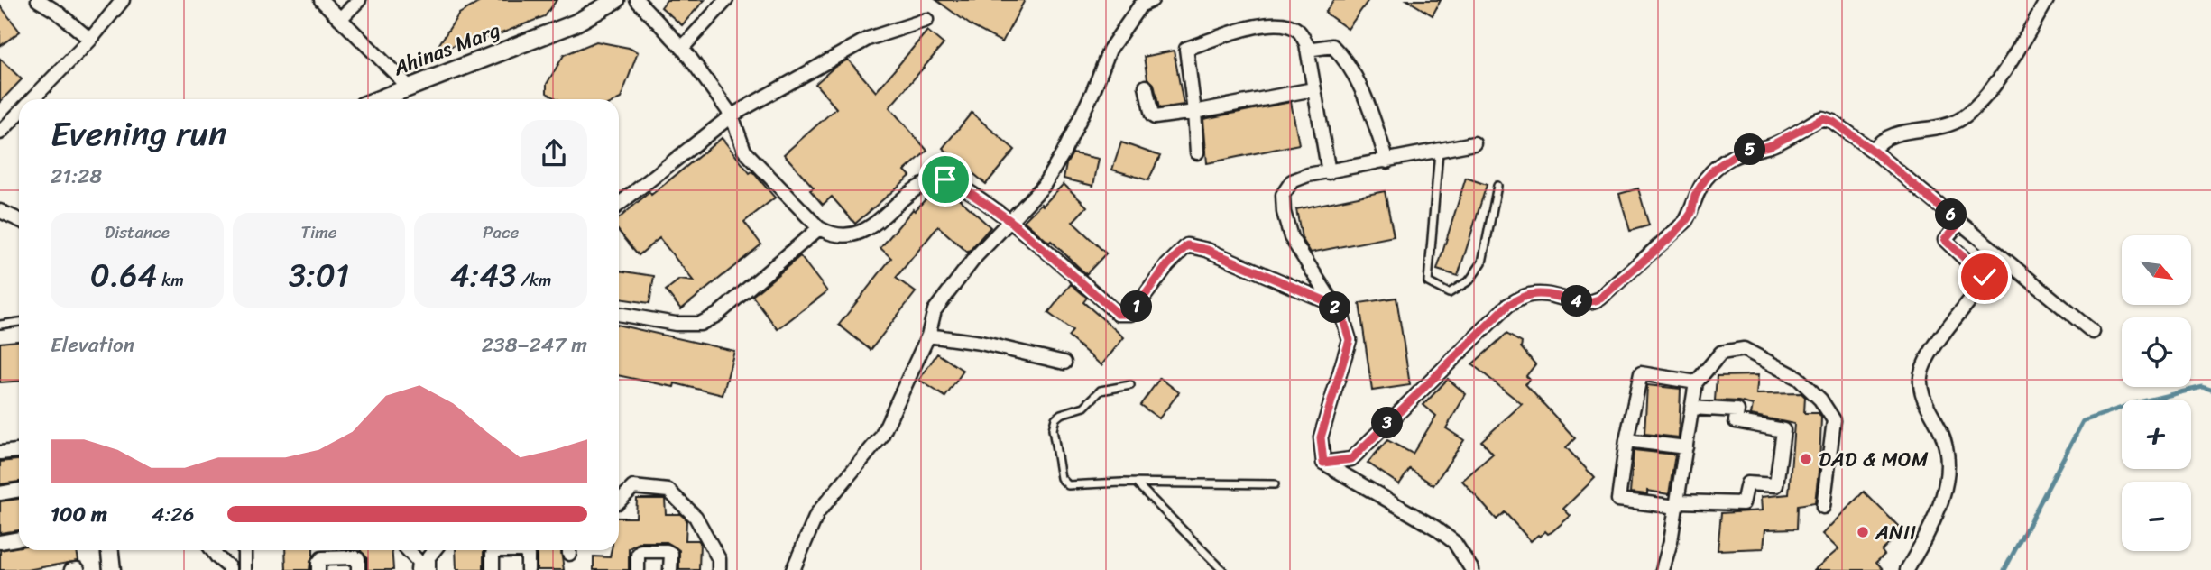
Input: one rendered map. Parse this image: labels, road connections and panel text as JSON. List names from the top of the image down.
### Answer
{
  "streets": {
    "street": ["Ahinas Marg"]
  },
  "places": ["DAD & MOM", "ANII"],
  "north": "bottom right",
  "page": {
    "heading": ["Evening run", "21:28"],
    "pins": [
      "5",
      "6",
      "4",
      "1",
      "2",
      "3"
    ],
    "stats": [
      ["Distance", "0.64 km"],
      ["Time", "3:01"],
      ["Pace", "4:43 /km"]
    ],
    "map_buttons": ["+", "−"],
    "chart": ["Elevation", "238–247 m"],
    "list": [
      {
        "name": "100 m",
        "note": "4:26"
      }
    ]
  }
}
